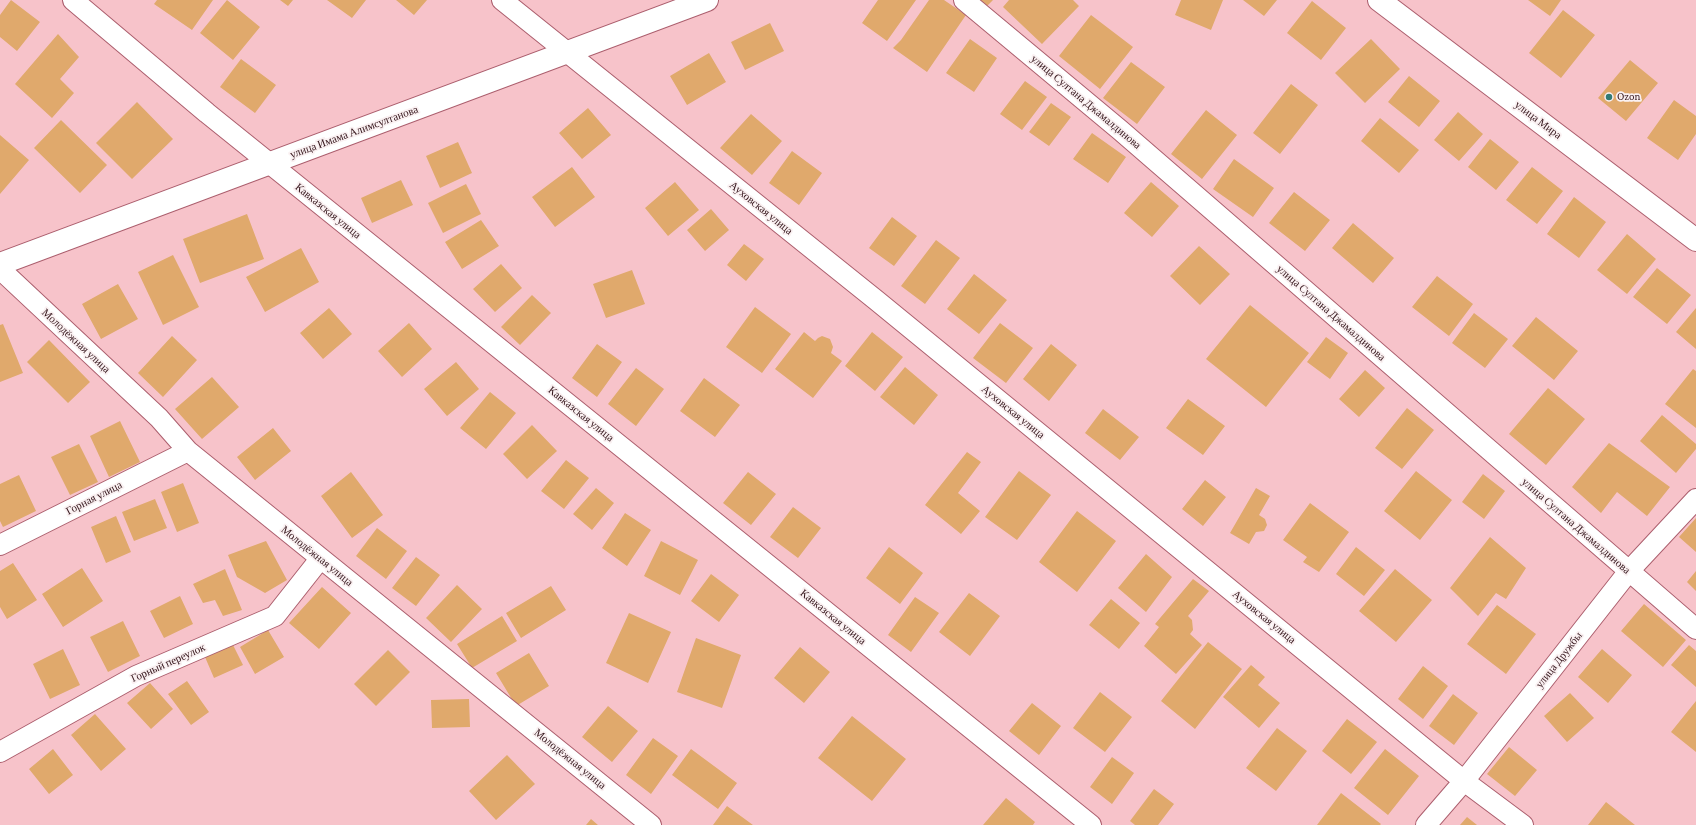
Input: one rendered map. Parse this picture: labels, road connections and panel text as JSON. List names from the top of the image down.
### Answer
{
  "streets": {
    "main road": ["улица Мира", "улица Имама Алимсултанова"],
    "street": [
      "улица Султана Джамалдинова",
      "Ауховская улица",
      "Кавказская улица",
      "Молодёжная улица",
      "Горная улица",
      "улица Дружбы",
      "Горный переулок"
    ]
  },
  "crossings": [
    ["улица Султана Джамалдинова", "улица Дружбы"],
    ["улица Имама Алимсултанова", "Ауховская улица"],
    ["улица Имама Алимсултанова", "Кавказская улица"],
    ["Ауховская улица", "улица Дружбы"],
    ["Молодёжная улица", "Горная улица"],
    ["Молодёжная улица", "Горный переулок"]
  ],
  "places": ["Ozon"]
}
